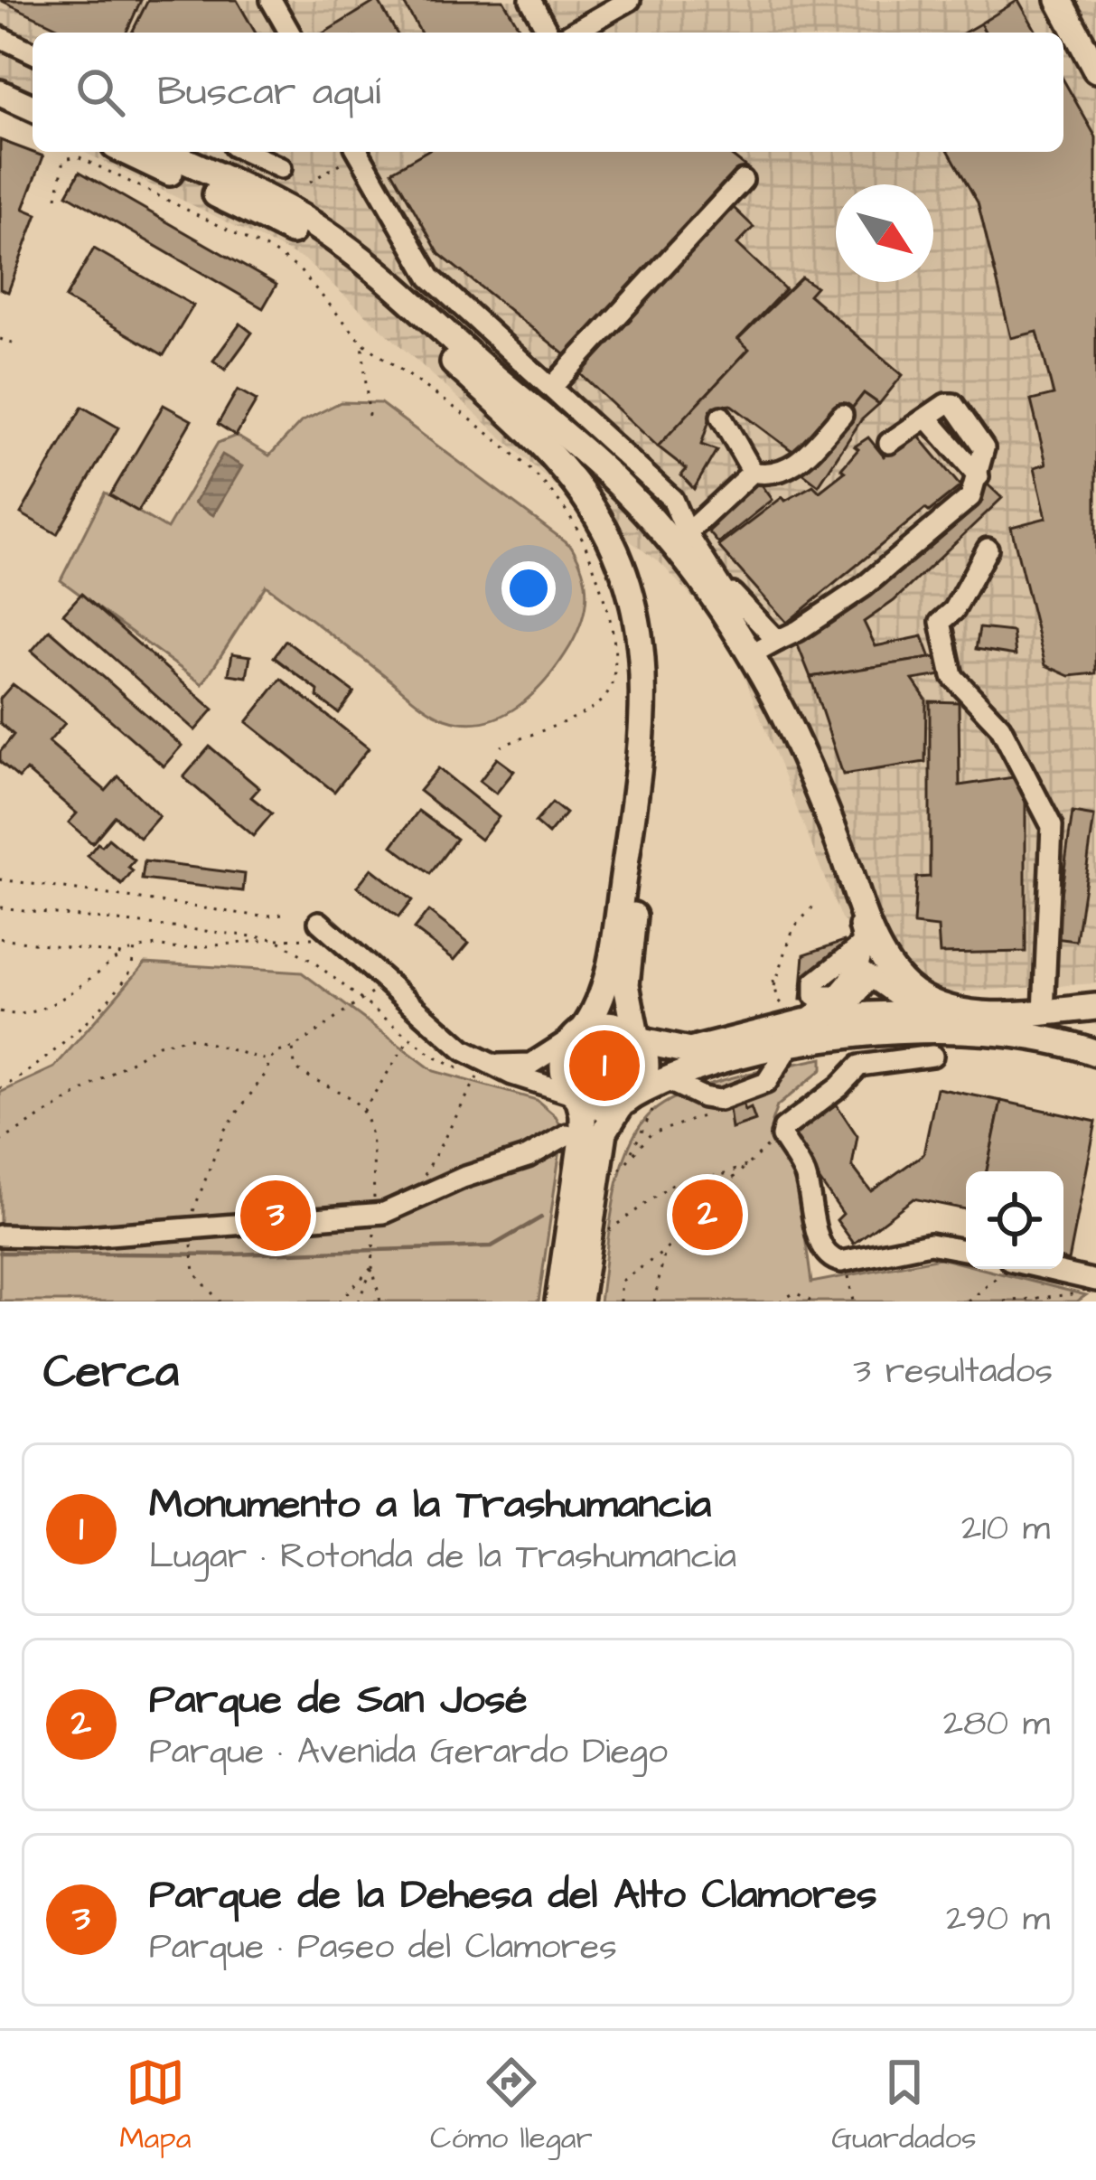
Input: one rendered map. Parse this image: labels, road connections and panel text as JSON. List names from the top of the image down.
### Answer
{
  "north": "bottom right",
  "page": {
    "search": "Buscar aquí",
    "pins": ["1", "2", "3"],
    "heading": ["Cerca", "3 resultados"],
    "list": [
      {
        "mark": "1",
        "name": "Monumento a la Trashumancia",
        "note": "Lugar · Rotonda de la Trashumancia",
        "value": "210 m"
      },
      {
        "mark": "2",
        "name": "Parque de San José",
        "note": "Parque · Avenida Gerardo Diego",
        "value": "280 m"
      },
      {
        "mark": "3",
        "name": "Parque de la Dehesa del Alto Clamores",
        "note": "Parque · Paseo del Clamores",
        "value": "290 m"
      }
    ],
    "nav": ["Mapa", "Cómo llegar", "Guardados"]
  }
}
